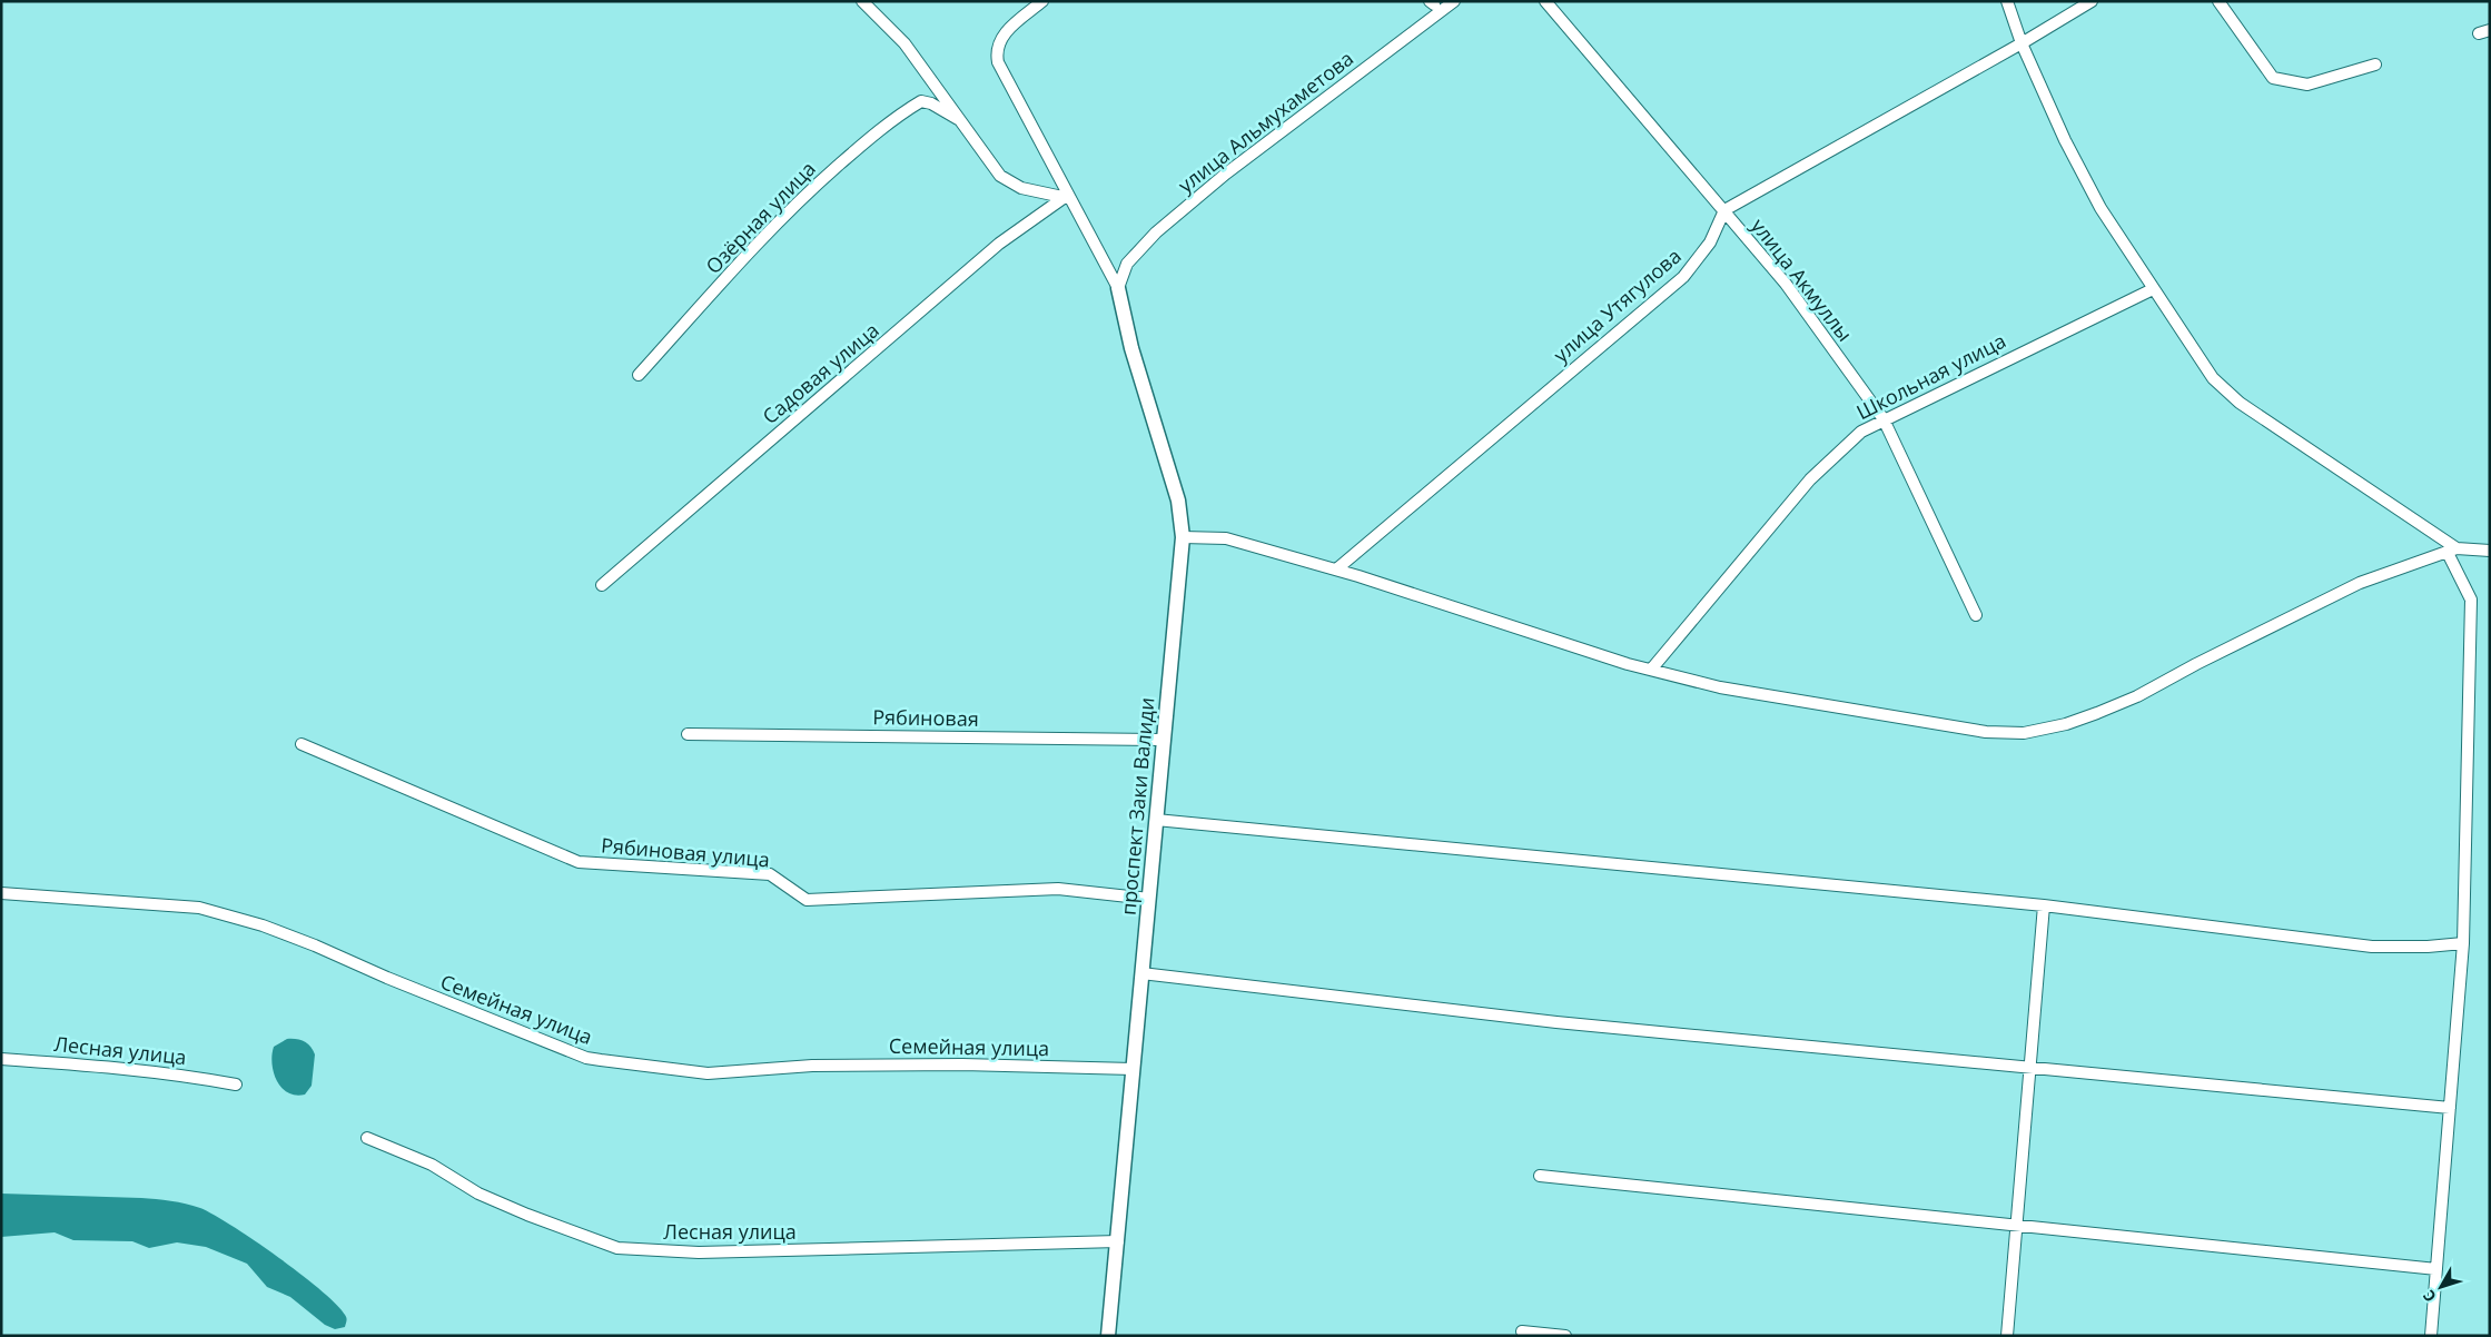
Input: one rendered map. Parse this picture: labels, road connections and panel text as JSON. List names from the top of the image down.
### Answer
{
  "streets": {
    "street": [
      "улица Альмухаметова",
      "Озёрная улица",
      "улица Акмуллы",
      "улица Утягулова",
      "Садовая улица",
      "Школьная улица",
      "Рябиновая",
      "проспект Заки Валиди",
      "Рябиновая улица",
      "Семейная улица",
      "Лесная улица"
    ]
  },
  "crossings": [
    ["улица Альмухаметова", "проспект Заки Валиди"],
    ["улица Акмуллы", "улица Утягулова"],
    ["улица Акмуллы", "Школьная улица"],
    ["Рябиновая", "проспект Заки Валиди"],
    ["проспект Заки Валиди", "Рябиновая улица"],
    ["проспект Заки Валиди", "Семейная улица"],
    ["проспект Заки Валиди", "Лесная улица"]
  ],
  "north": "bottom left"
}
